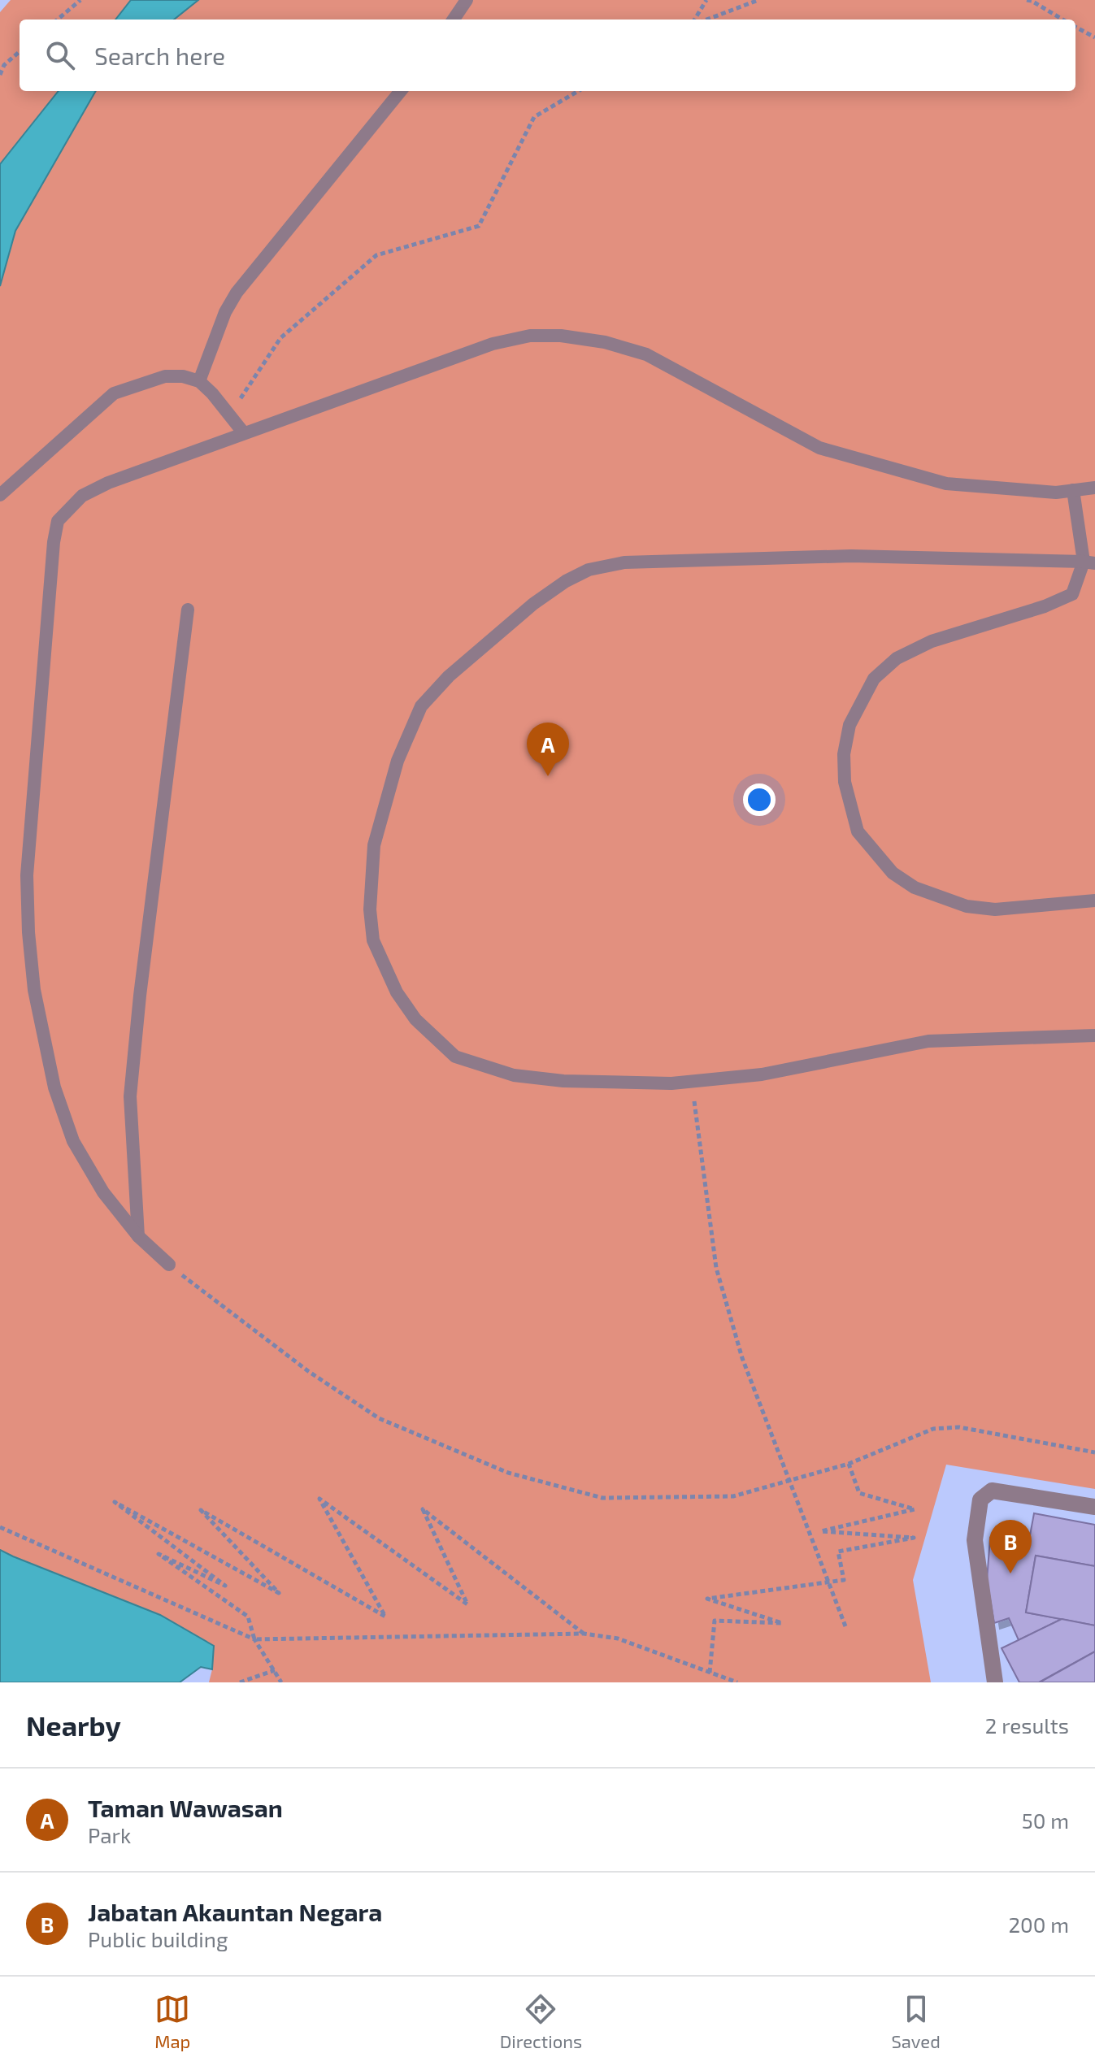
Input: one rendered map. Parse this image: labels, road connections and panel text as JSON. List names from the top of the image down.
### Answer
{
  "page": {
    "search": "Search here",
    "pins": ["A", "B"],
    "heading": ["Nearby", "2 results"],
    "list": [
      {
        "mark": "A",
        "name": "Taman Wawasan",
        "note": "Park",
        "value": "50 m"
      },
      {
        "mark": "B",
        "name": "Jabatan Akauntan Negara",
        "note": "Public building",
        "value": "200 m"
      }
    ],
    "nav": ["Map", "Directions", "Saved"]
  }
}
